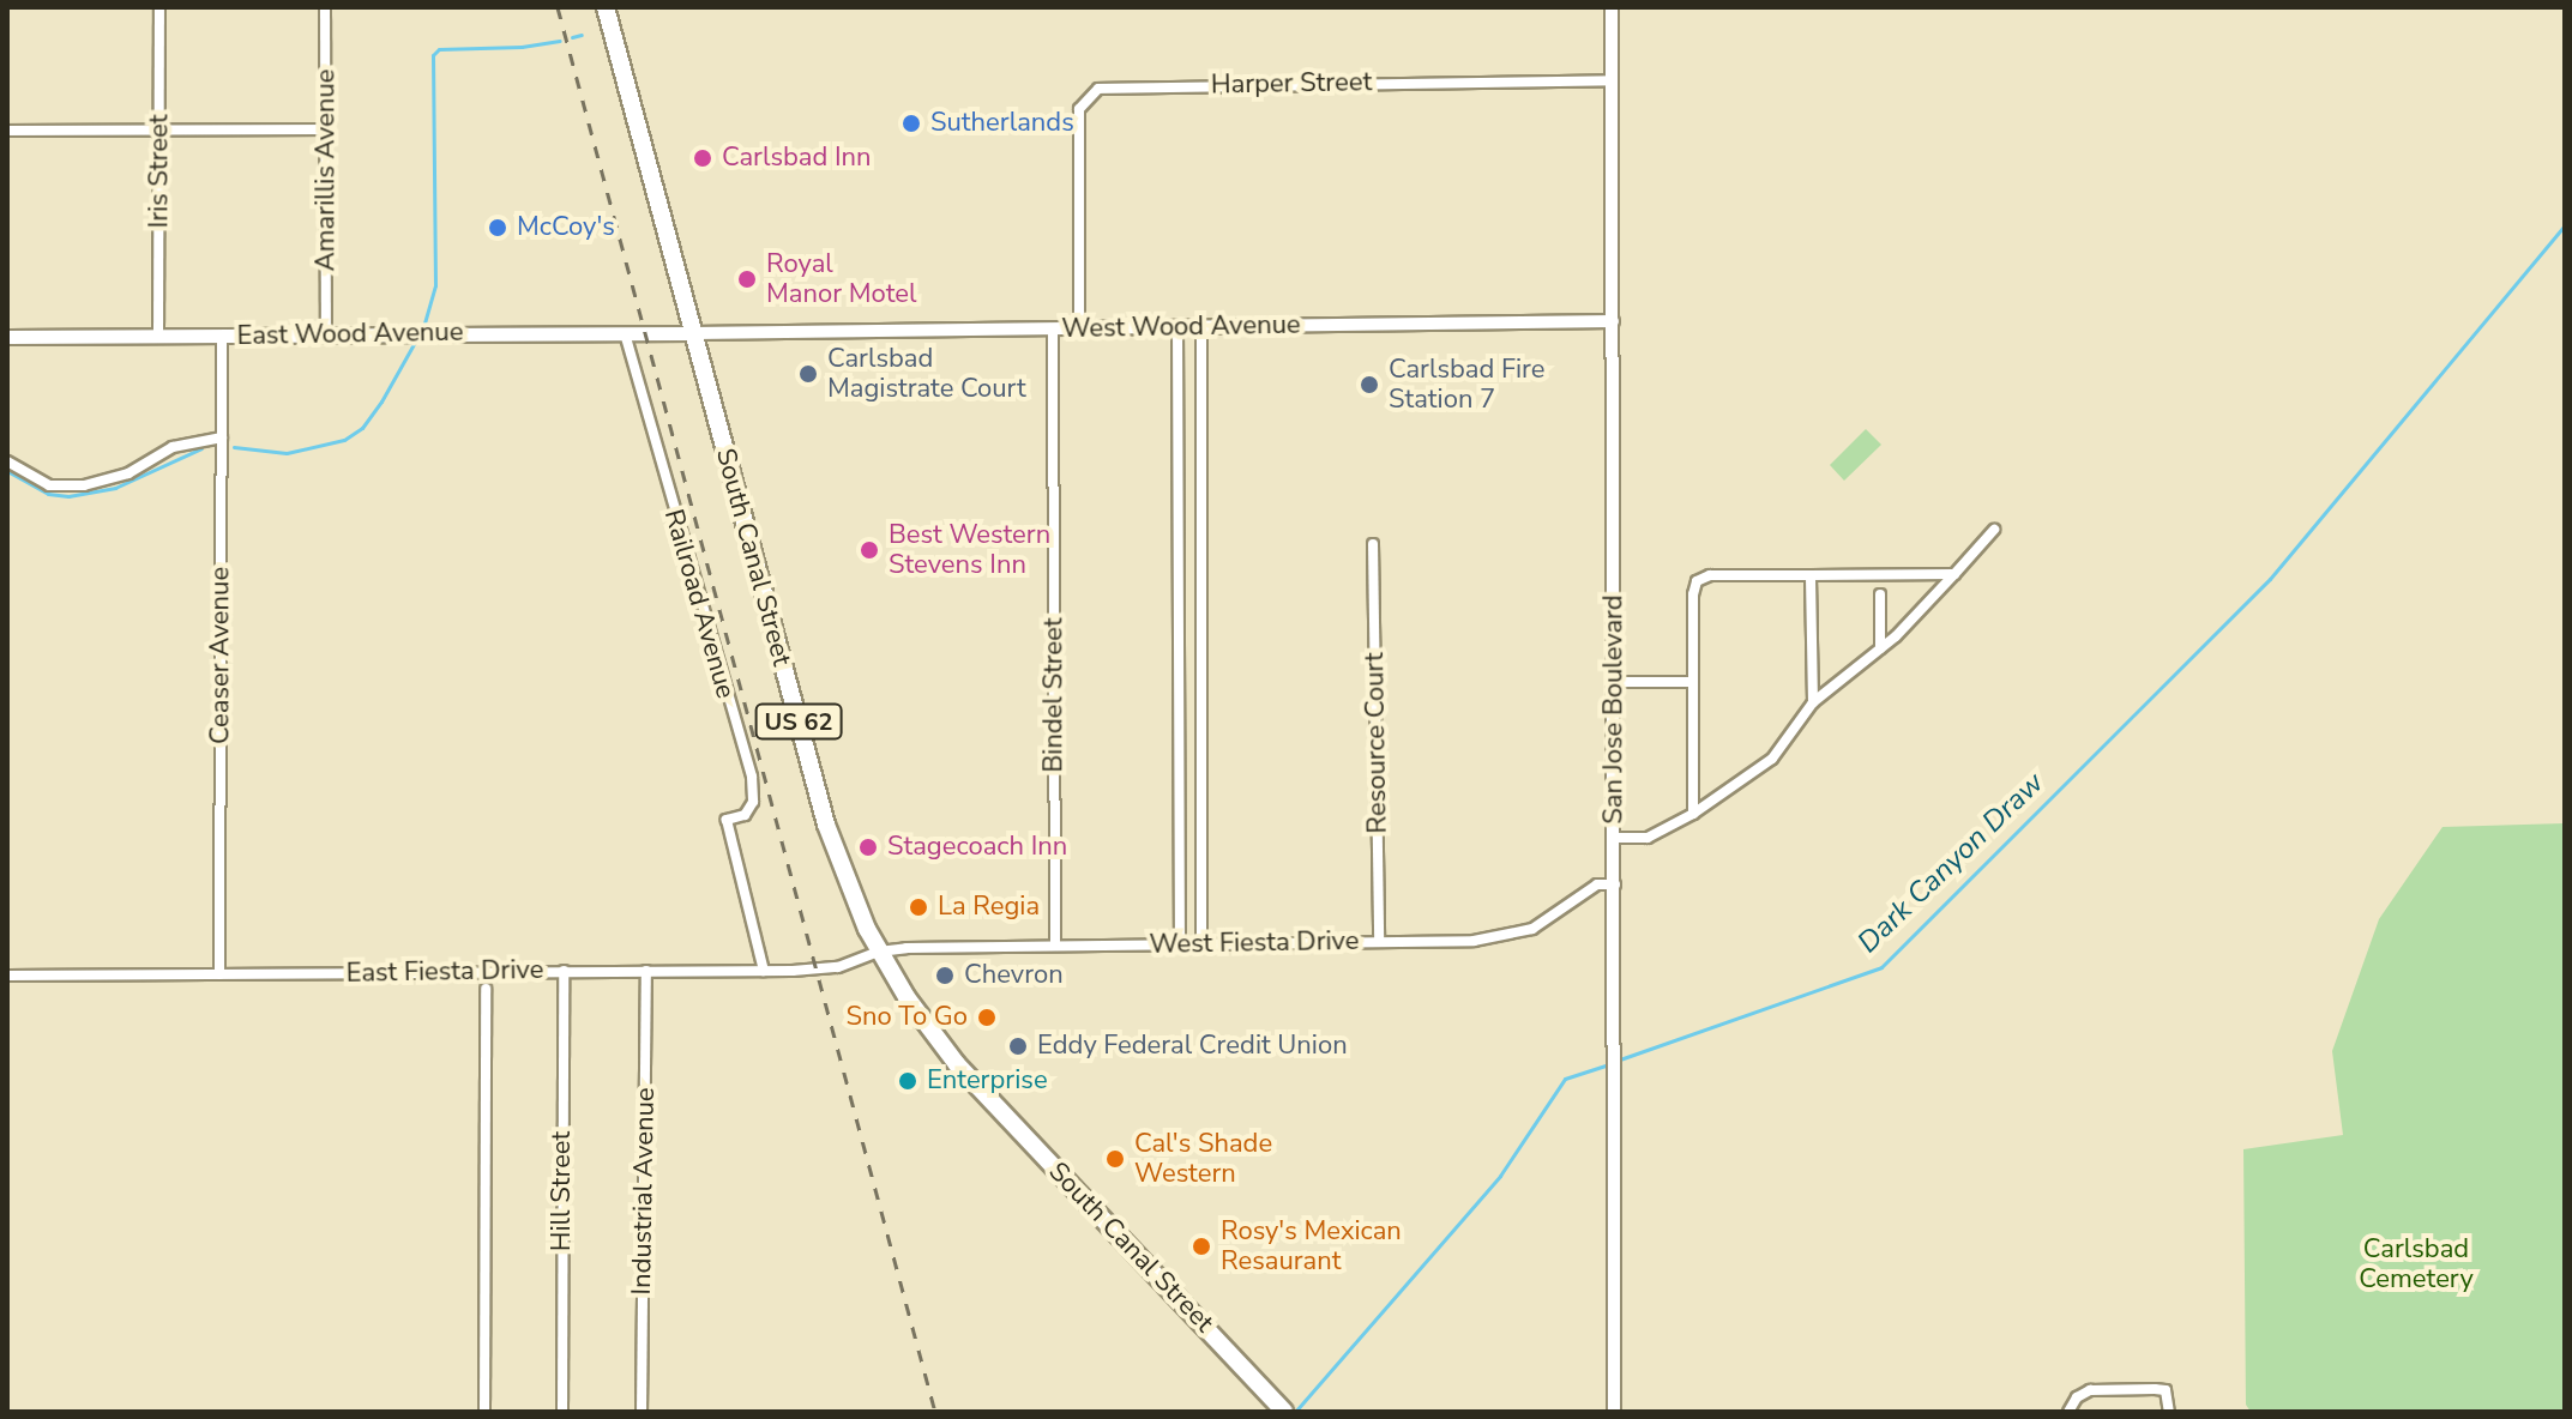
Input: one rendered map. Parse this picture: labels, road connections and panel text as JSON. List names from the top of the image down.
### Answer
{
  "streets": {
    "highway": ["South Canal Street", "US 62"],
    "main road": ["East Wood Avenue"],
    "street": [
      "Harper Street",
      "Amarillis Avenue",
      "Iris Street",
      "West Wood Avenue",
      "Railroad Avenue",
      "Ceaser Avenue",
      "Bindel Street",
      "San Jose Boulevard",
      "Resource Court",
      "West Fiesta Drive",
      "East Fiesta Drive",
      "Hill Street",
      "Industrial Avenue"
    ]
  },
  "crossings": [
    ["Harper Street", "West Wood Avenue"],
    ["Harper Street", "San Jose Boulevard"],
    ["Amarillis Avenue", "East Wood Avenue"],
    ["Iris Street", "East Wood Avenue"],
    ["West Wood Avenue", "East Wood Avenue"],
    ["West Wood Avenue", "South Canal Street"],
    ["West Wood Avenue", "Bindel Street"],
    ["West Wood Avenue", "San Jose Boulevard"],
    ["East Wood Avenue", "South Canal Street"],
    ["East Wood Avenue", "Railroad Avenue"],
    ["East Wood Avenue", "Ceaser Avenue"],
    ["South Canal Street", "West Fiesta Drive"],
    ["South Canal Street", "East Fiesta Drive"],
    ["Railroad Avenue", "East Fiesta Drive"],
    ["Ceaser Avenue", "East Fiesta Drive"],
    ["Bindel Street", "West Fiesta Drive"],
    ["San Jose Boulevard", "West Fiesta Drive"],
    ["Resource Court", "West Fiesta Drive"],
    ["West Fiesta Drive", "East Fiesta Drive"],
    ["East Fiesta Drive", "Hill Street"],
    ["East Fiesta Drive", "Industrial Avenue"]
  ],
  "water": ["Dark Canyon Draw"],
  "parks": ["Carlsbad Cemetery"],
  "places": [
    "Sutherlands",
    "Carlsbad Inn",
    "McCoy's",
    "Royal Manor Motel",
    "Carlsbad Magistrate Court",
    "Carlsbad Fire Station 7",
    "Best Western Stevens Inn",
    "Stagecoach Inn",
    "La Regia",
    "Chevron",
    "Sno To Go",
    "Eddy Federal Credit Union",
    "Enterprise",
    "Cal's Shade Western",
    "Rosy's Mexican Resaurant"
  ]
}
